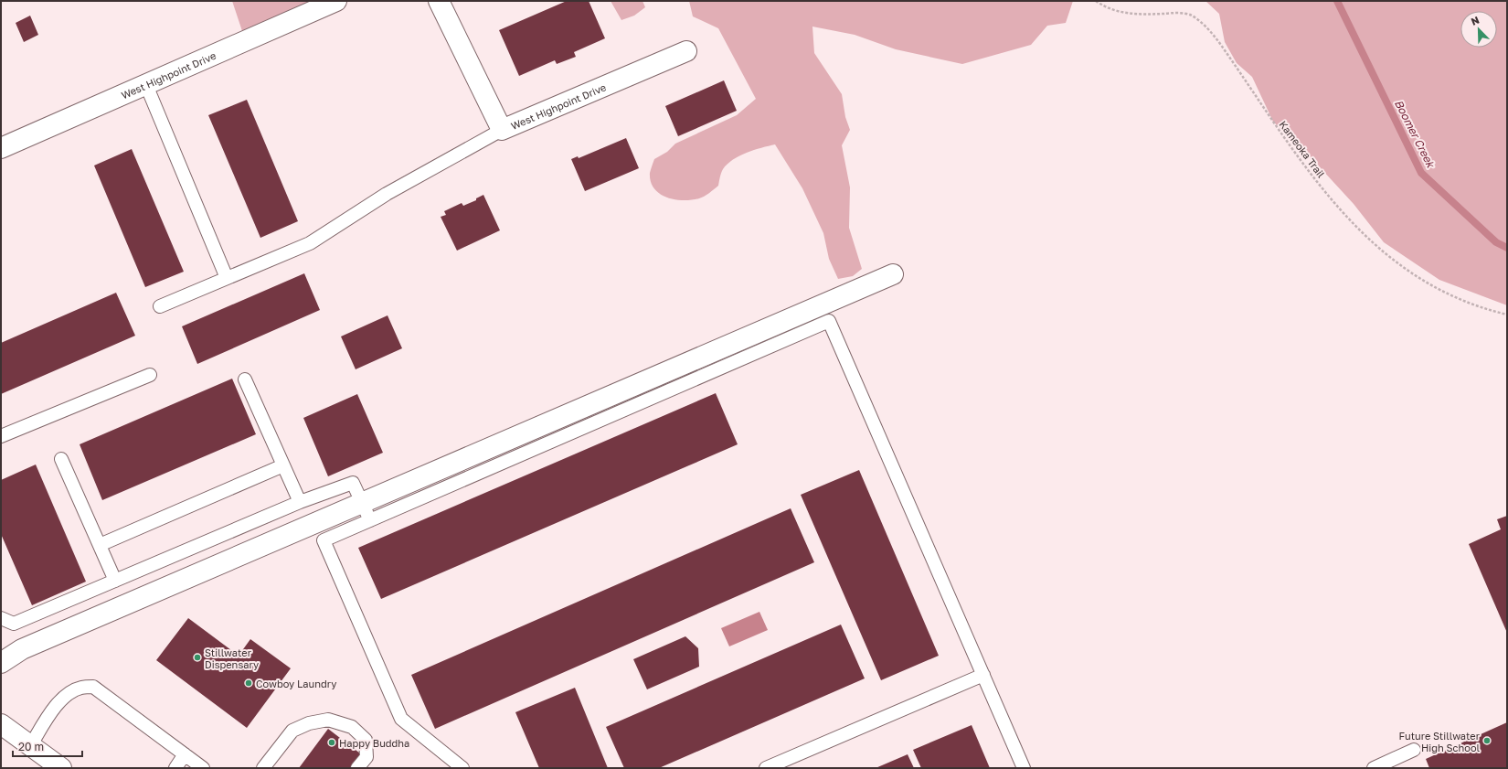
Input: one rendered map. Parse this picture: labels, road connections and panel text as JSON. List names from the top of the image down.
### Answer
{
  "streets": {
    "street": ["West Highpoint Drive"],
    "path": ["Kameoka Trail"]
  },
  "water": ["Boomer Creek"],
  "places": [
    "Stillwater Dispensary",
    "Cowboy Laundry",
    "Future Stillwater High School",
    "Happy Buddha"
  ],
  "scale_bar": "20 m",
  "north": "top left"
}
